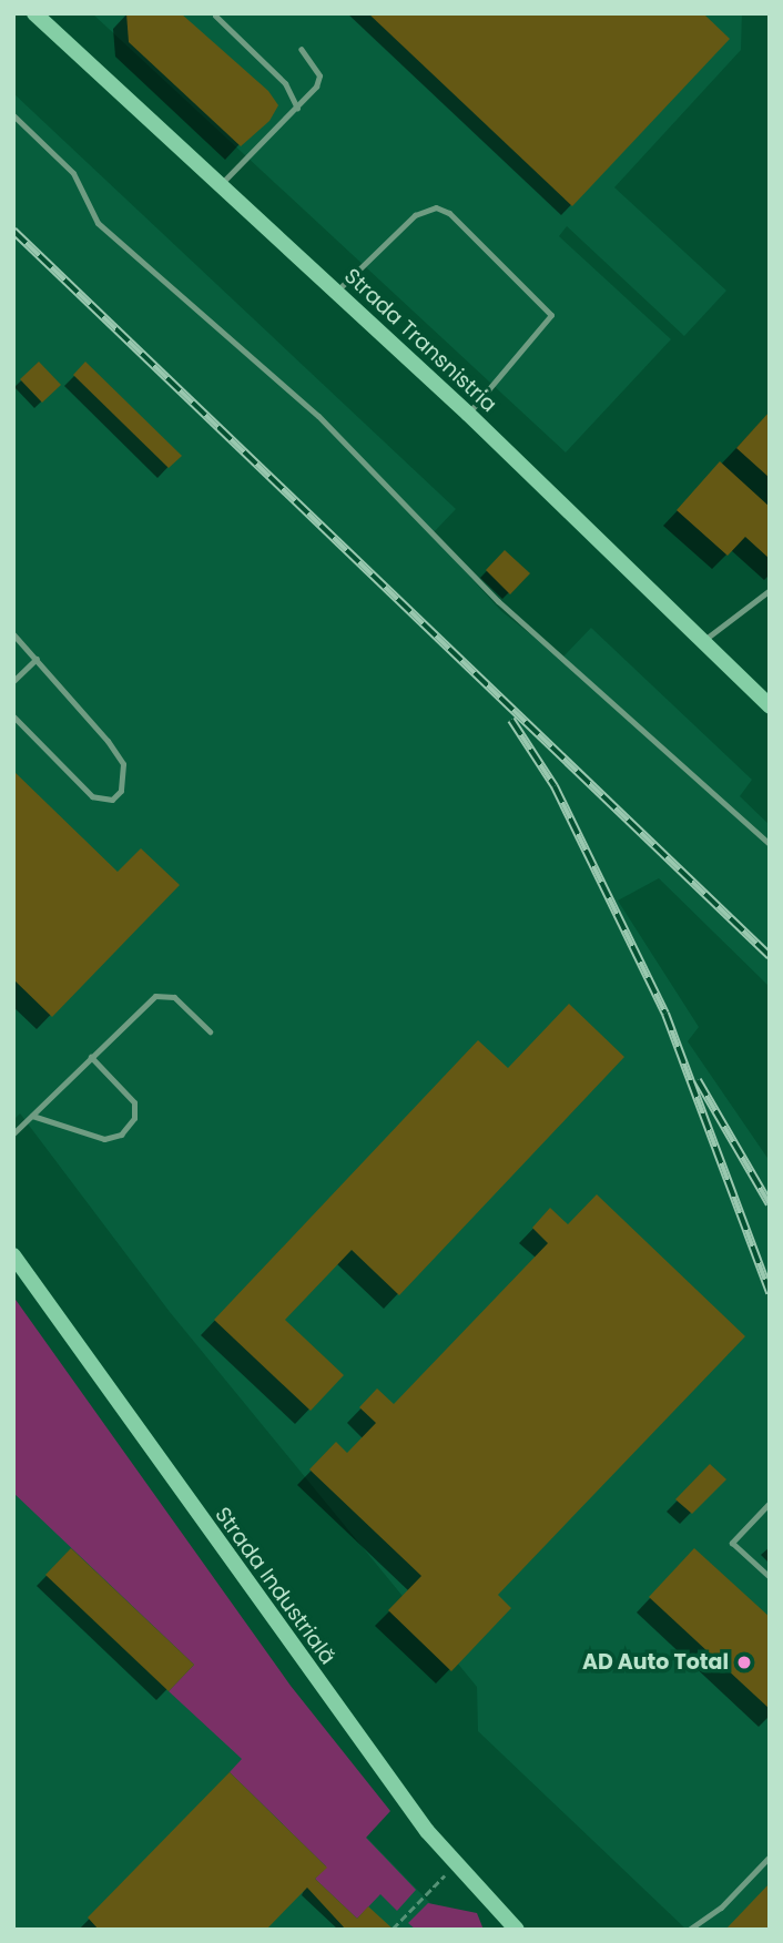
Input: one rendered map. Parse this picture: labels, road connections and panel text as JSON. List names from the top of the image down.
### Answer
{
  "streets": {
    "street": ["Strada Transnistria", "Strada Industrială"]
  },
  "places": ["AD Auto Total"]
}
